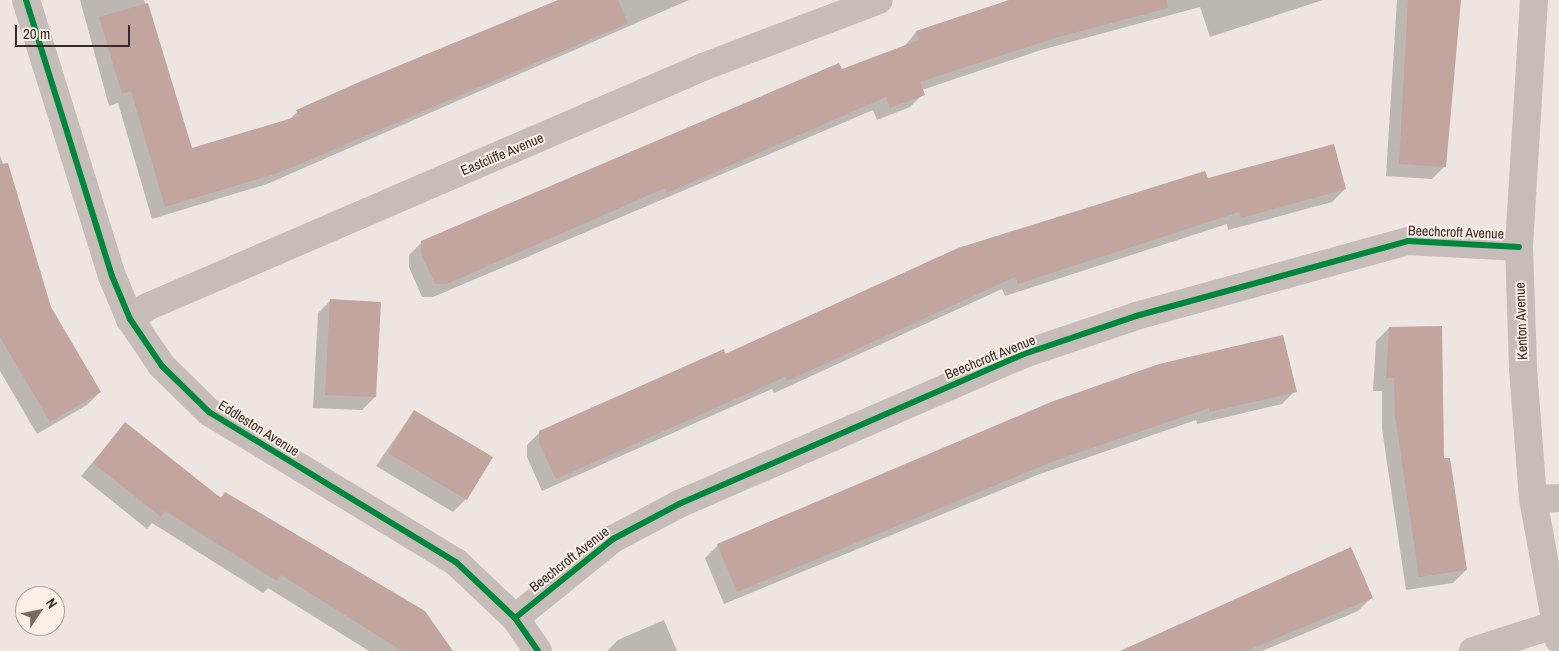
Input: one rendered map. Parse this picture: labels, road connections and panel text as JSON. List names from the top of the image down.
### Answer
{
  "streets": {
    "street": [
      "Eastcliffe Avenue",
      "Beechcroft Avenue",
      "Kenton Avenue",
      "Eddleston Avenue"
    ]
  },
  "crossings": [
    ["Eastcliffe Avenue", "Eddleston Avenue"],
    ["Beechcroft Avenue", "Kenton Avenue"],
    ["Beechcroft Avenue", "Eddleston Avenue"]
  ],
  "scale_bar": "20 m",
  "north": "top right"
}
